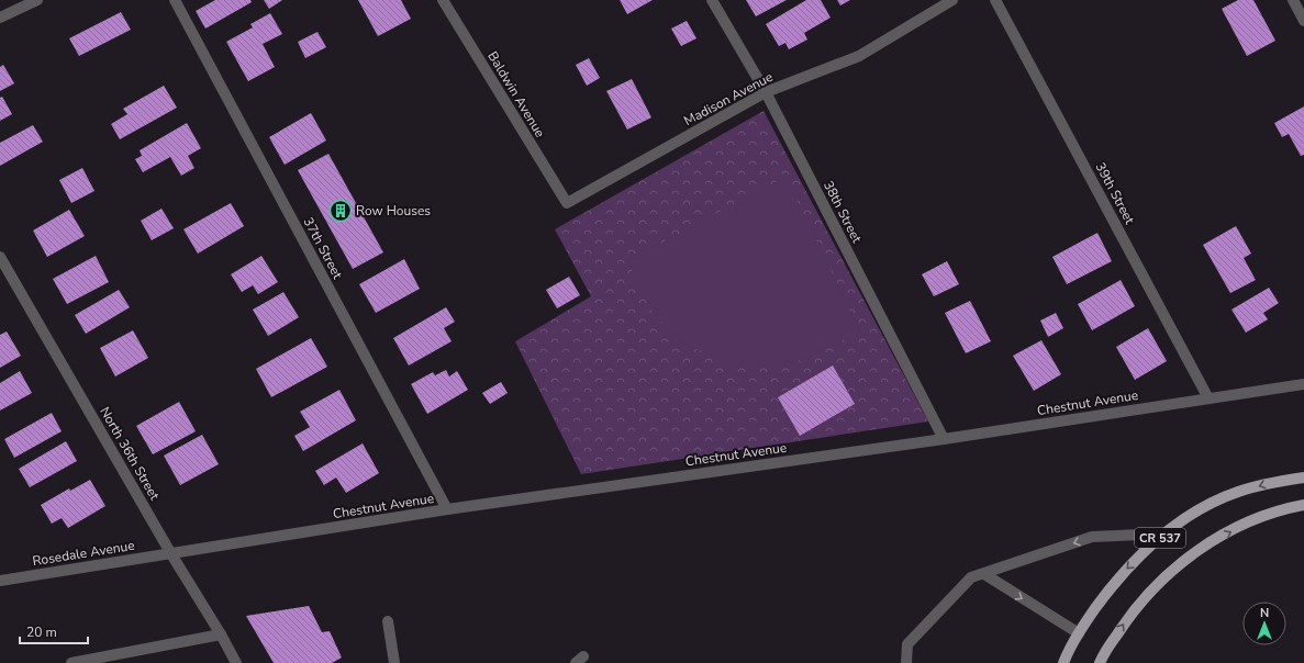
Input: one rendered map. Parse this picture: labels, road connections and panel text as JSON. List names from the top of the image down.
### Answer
{
  "streets": {
    "main road": ["CR 537"],
    "street": [
      "Baldwin Avenue",
      "Madison Avenue",
      "39th Street",
      "38th Street",
      "37th Street",
      "Chestnut Avenue",
      "North 36th Street",
      "Rosedale Avenue"
    ]
  },
  "crossings": [
    ["Baldwin Avenue", "Madison Avenue"],
    ["Madison Avenue", "38th Street"],
    ["39th Street", "Chestnut Avenue"],
    ["38th Street", "Chestnut Avenue"],
    ["37th Street", "Chestnut Avenue"],
    ["Chestnut Avenue", "North 36th Street"],
    ["Chestnut Avenue", "Rosedale Avenue"],
    ["North 36th Street", "Rosedale Avenue"]
  ],
  "places": {
    "building": ["Row Houses"]
  },
  "scale_bar": "20 m",
  "north": "top"
}
